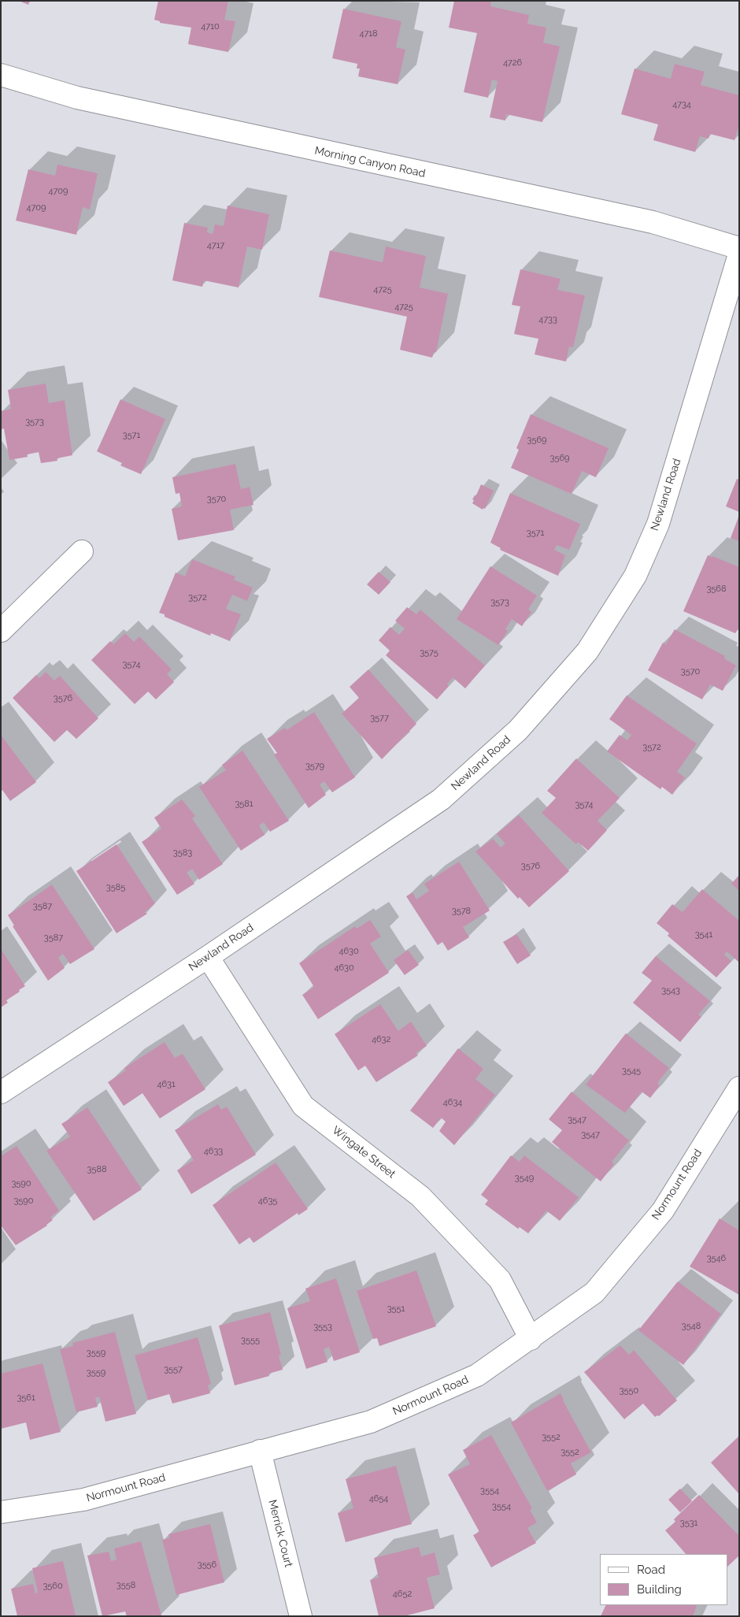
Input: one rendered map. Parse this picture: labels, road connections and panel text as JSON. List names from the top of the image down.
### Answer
{
  "streets": {
    "street": [
      "Morning Canyon Road",
      "Newland Road",
      "Wingate Street",
      "Normount Road",
      "Merrick Court"
    ]
  },
  "crossings": [
    ["Newland Road", "Wingate Street"],
    ["Wingate Street", "Normount Road"],
    ["Normount Road", "Merrick Court"]
  ],
  "house_numbers": [
    "4710",
    "4718",
    "4726",
    "4734",
    "4709",
    "4709",
    "4717",
    "4725",
    "4725",
    "4733",
    "3573",
    "3571",
    "3569",
    "3569",
    "3570",
    "3571",
    "3568",
    "3572",
    "3573",
    "3575",
    "3574",
    "3570",
    "3576",
    "3577",
    "3572",
    "3579",
    "3581",
    "3574",
    "3583",
    "3576",
    "3585",
    "3587",
    "3578",
    "3541",
    "3587",
    "4630",
    "4630",
    "3543",
    "4632",
    "3545",
    "4631",
    "4634",
    "3547",
    "3547",
    "4633",
    "3588",
    "3549",
    "3590",
    "3590",
    "4635",
    "3546",
    "3551",
    "3548",
    "3553",
    "3555",
    "3559",
    "3557",
    "3559",
    "3550",
    "3561",
    "3552",
    "3552",
    "3554",
    "4654",
    "3554",
    "3531",
    "3556",
    "3558",
    "3560",
    "4652"
  ],
  "legend": ["Road", "Building"]
}
